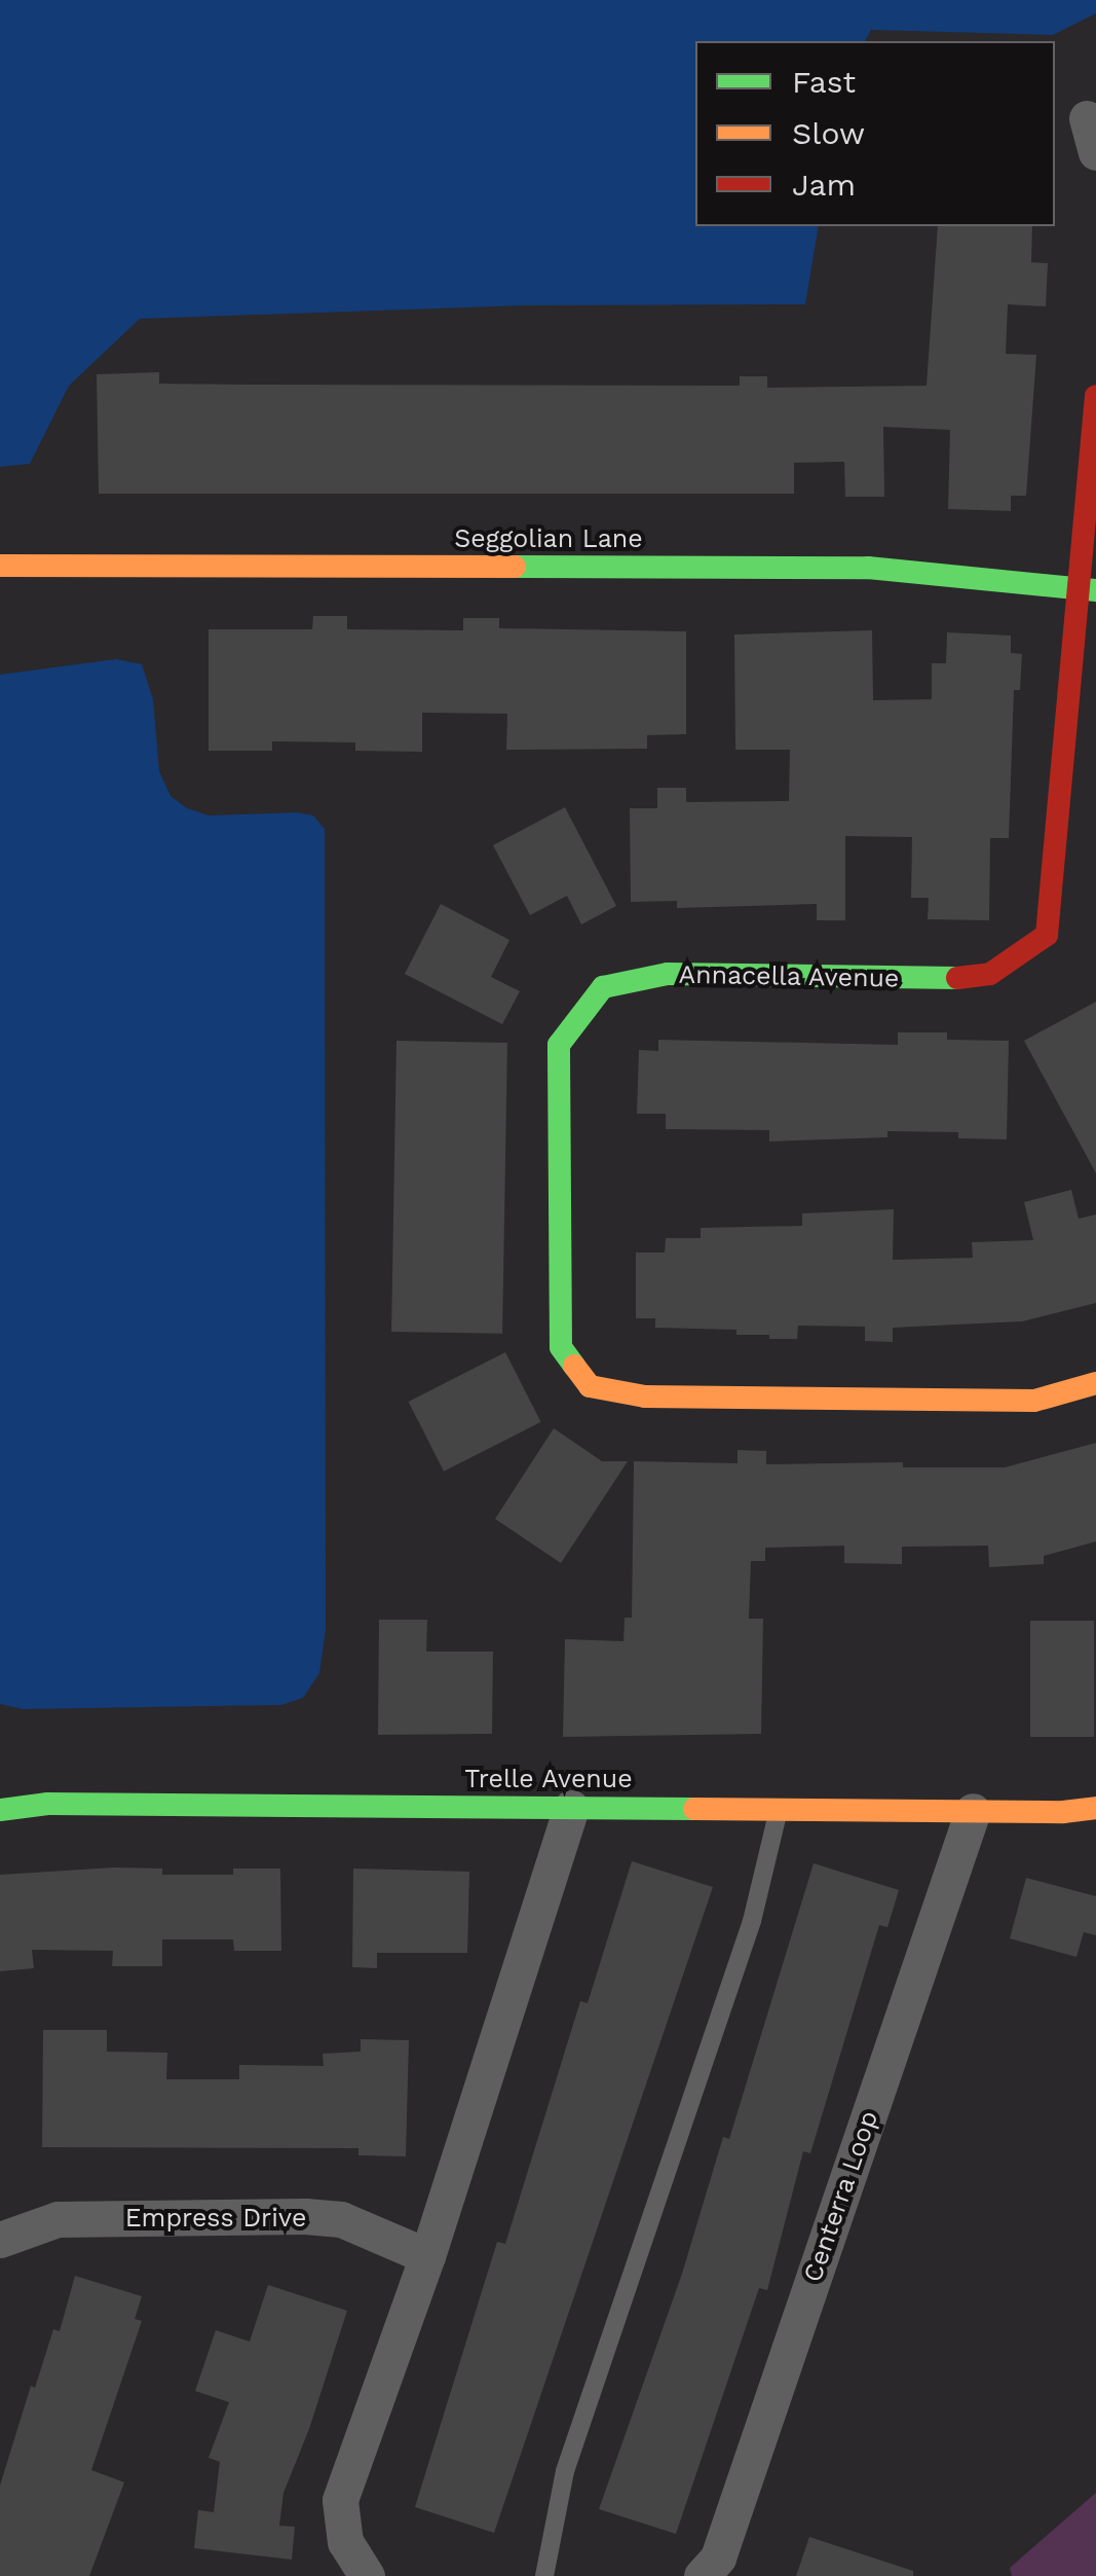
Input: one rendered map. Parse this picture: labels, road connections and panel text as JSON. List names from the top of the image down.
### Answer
{
  "streets": {
    "street": [
      "Seggolian Lane",
      "Annacella Avenue",
      "Trelle Avenue",
      "Centerra Loop",
      "Empress Drive"
    ]
  },
  "crossings": [
    ["Seggolian Lane", "Annacella Avenue"],
    ["Trelle Avenue", "Centerra Loop"]
  ],
  "legend": ["Fast", "Slow", "Jam"]
}
